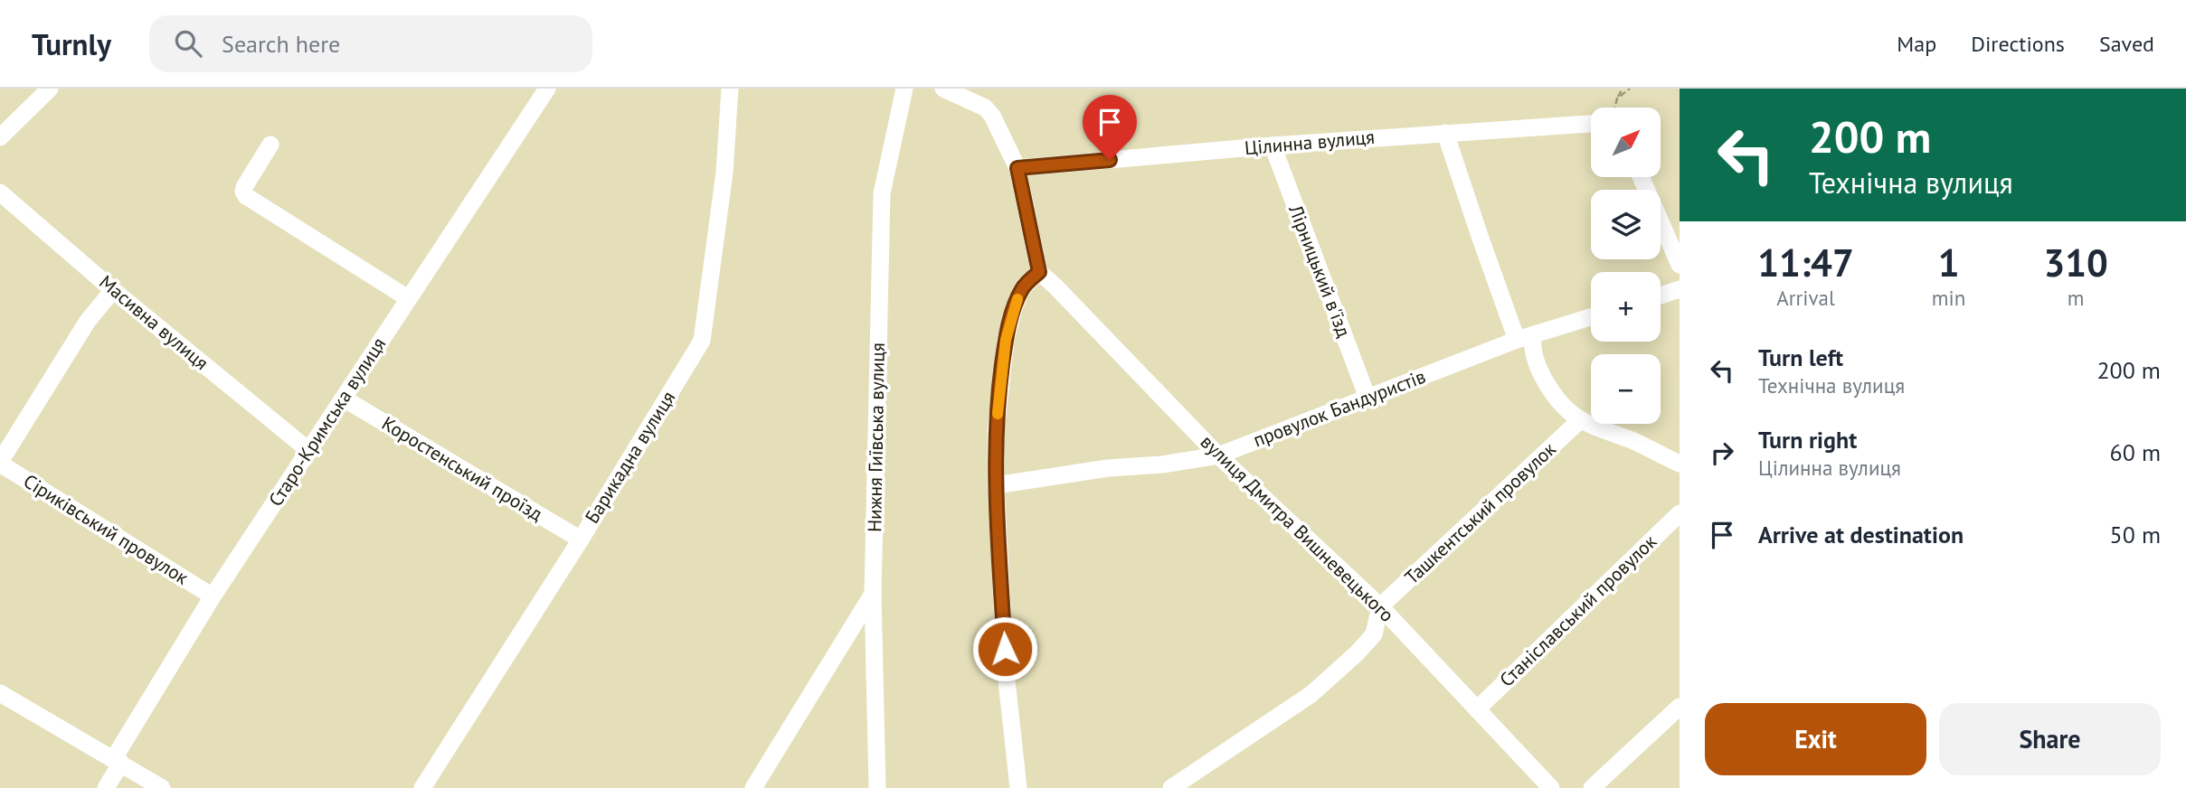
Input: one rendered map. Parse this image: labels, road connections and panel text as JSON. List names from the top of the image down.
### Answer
{
  "streets": {
    "street": [
      "Цілинна вулиця",
      "Лірницький в'їзд",
      "Масивна вулиця",
      "провулок Бандуристів",
      "Старо-Кримська вулиця",
      "Нижня Гиївська вулиця",
      "Барикадна вулиця",
      "Коростенський проїзд",
      "Ташкентський провулок",
      "вулиця Дмитра Вишневецького",
      "Сіриківський провулок",
      "Станіславський провулок"
    ]
  },
  "crossings": [
    ["Цілинна вулиця", "Лірницький в'їзд"],
    ["Лірницький в'їзд", "провулок Бандуристів"],
    ["Масивна вулиця", "Старо-Кримська вулиця"],
    ["провулок Бандуристів", "вулиця Дмитра Вишневецького"],
    ["Старо-Кримська вулиця", "Коростенський проїзд"],
    ["Старо-Кримська вулиця", "Сіриківський провулок"],
    ["Барикадна вулиця", "Коростенський проїзд"],
    ["Ташкентський провулок", "вулиця Дмитра Вишневецького"],
    ["вулиця Дмитра Вишневецького", "Станіславський провулок"]
  ],
  "north": "top right",
  "page": {
    "header": "Turnly",
    "search": "Search here",
    "nav": ["Map", "Directions", "Saved"],
    "turn": ["200 m", "Технічна вулиця"],
    "map_buttons": ["+", "−"],
    "eta": [
      "11:47",
      "Arrival",
      "1",
      "min",
      "310",
      "m"
    ],
    "list": [
      {
        "name": "Turn left",
        "note": "Технічна вулиця",
        "value": "200 m"
      },
      {
        "name": "Turn right",
        "note": "Цілинна вулиця",
        "value": "60 m"
      },
      {
        "name": "Arrive at destination",
        "value": "50 m"
      }
    ],
    "buttons": ["Exit", "Share"]
  }
}
